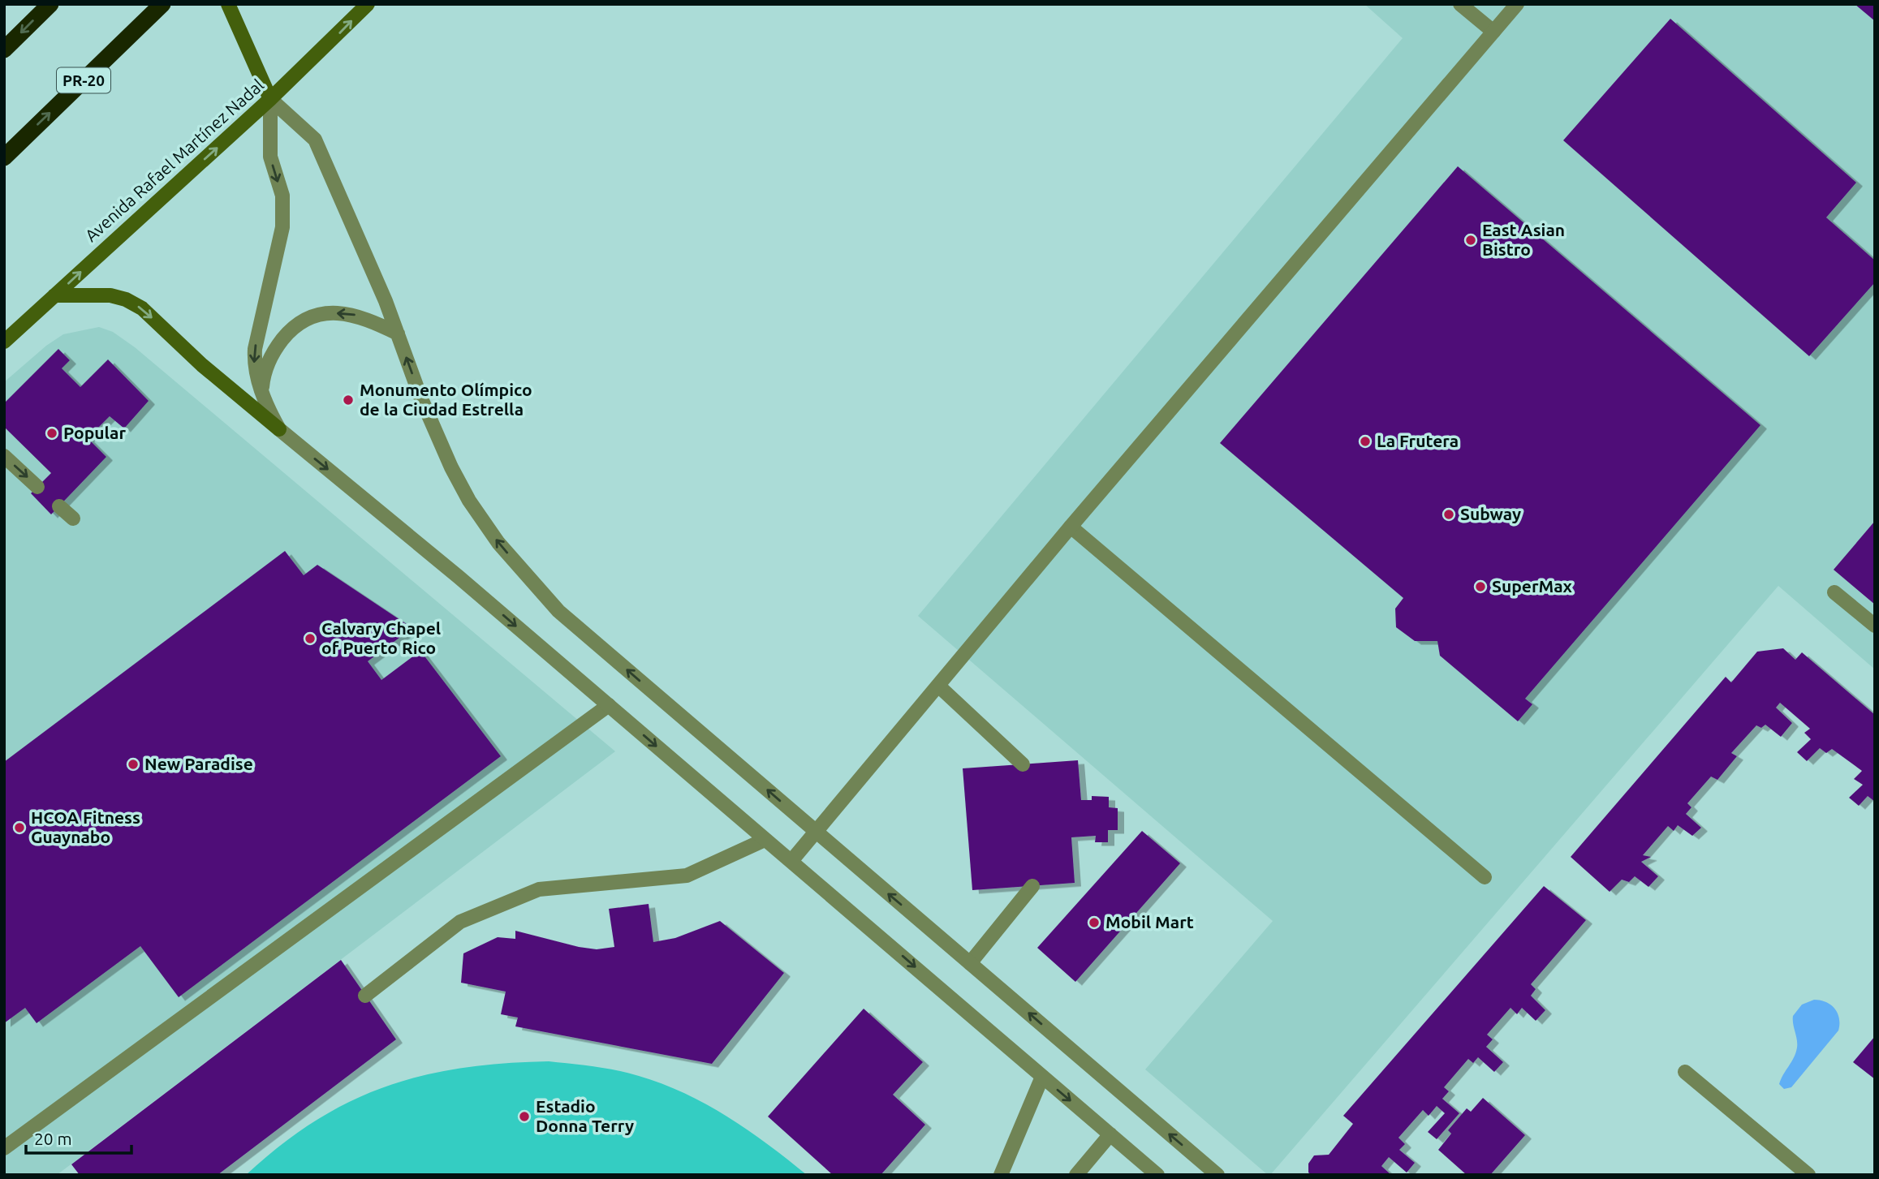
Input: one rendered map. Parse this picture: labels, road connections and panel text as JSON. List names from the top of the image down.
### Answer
{
  "streets": {
    "highway": ["PR-20"],
    "street": ["Avenida Rafael Martínez Nadal"]
  },
  "one_way": ["Avenida Rafael Martínez Nadal"],
  "places": [
    "East Asian Bistro",
    "Monumento Olímpico de la Ciudad Estrella",
    "Popular",
    "La Frutera",
    "Subway",
    "SuperMax",
    "Calvary Chapel of Puerto Rico",
    "New Paradise",
    "HCOA Fitness Guaynabo",
    "Mobil Mart",
    "Estadio Donna Terry"
  ],
  "scale_bar": "20 m"
}
